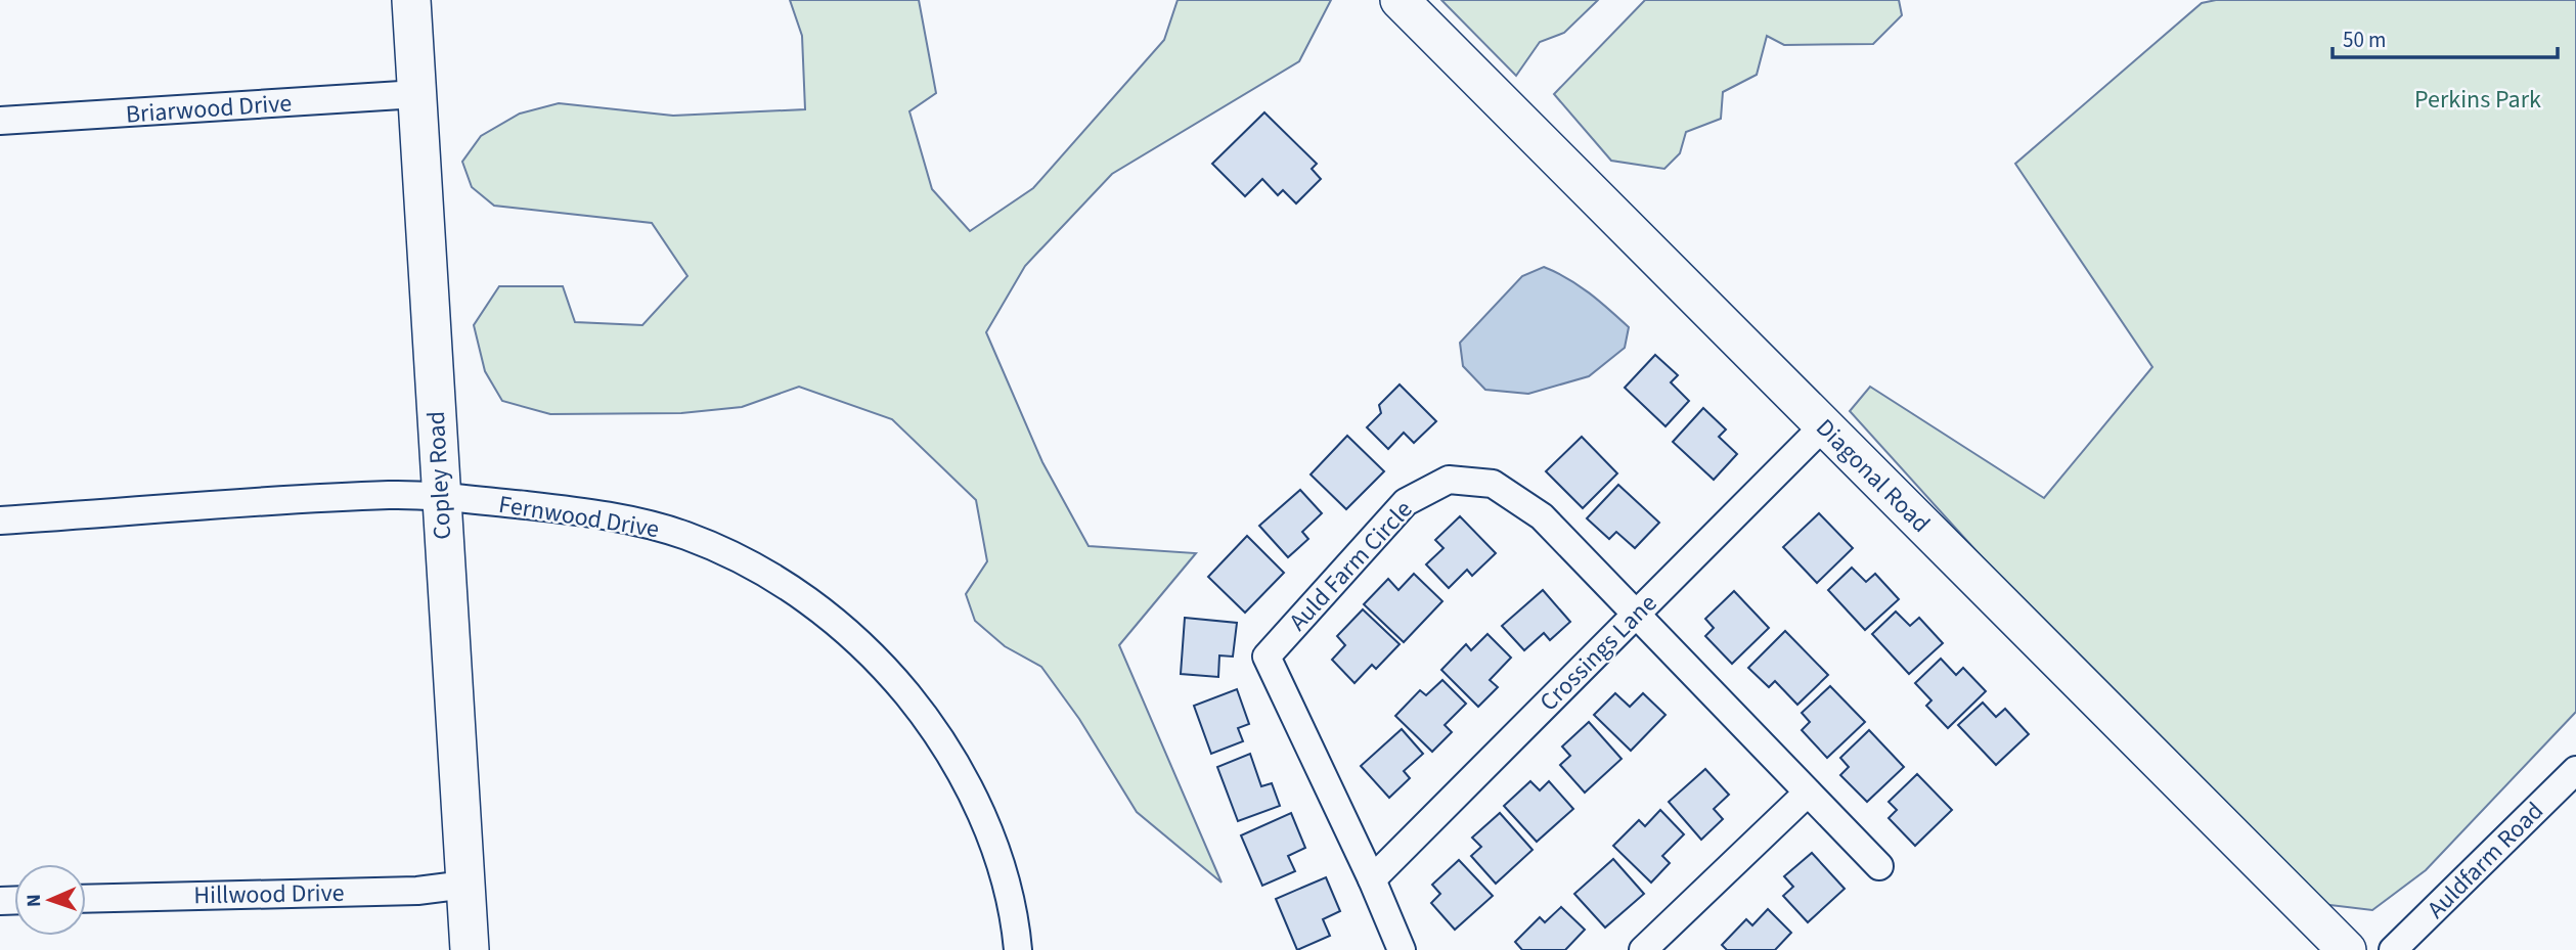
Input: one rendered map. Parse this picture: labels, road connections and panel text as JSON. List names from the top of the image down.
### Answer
{
  "streets": {
    "street": [
      "Briarwood Drive",
      "Copley Road",
      "Diagonal Road",
      "Fernwood Drive",
      "Auld Farm Circle",
      "Crossings Lane",
      "Auldfarm Road",
      "Hillwood Drive"
    ]
  },
  "crossings": [
    ["Briarwood Drive", "Copley Road"],
    ["Copley Road", "Fernwood Drive"],
    ["Copley Road", "Hillwood Drive"],
    ["Diagonal Road", "Crossings Lane"],
    ["Auld Farm Circle", "Crossings Lane"]
  ],
  "parks": ["Perkins Park"],
  "scale_bar": "50 m",
  "north": "left"
}
